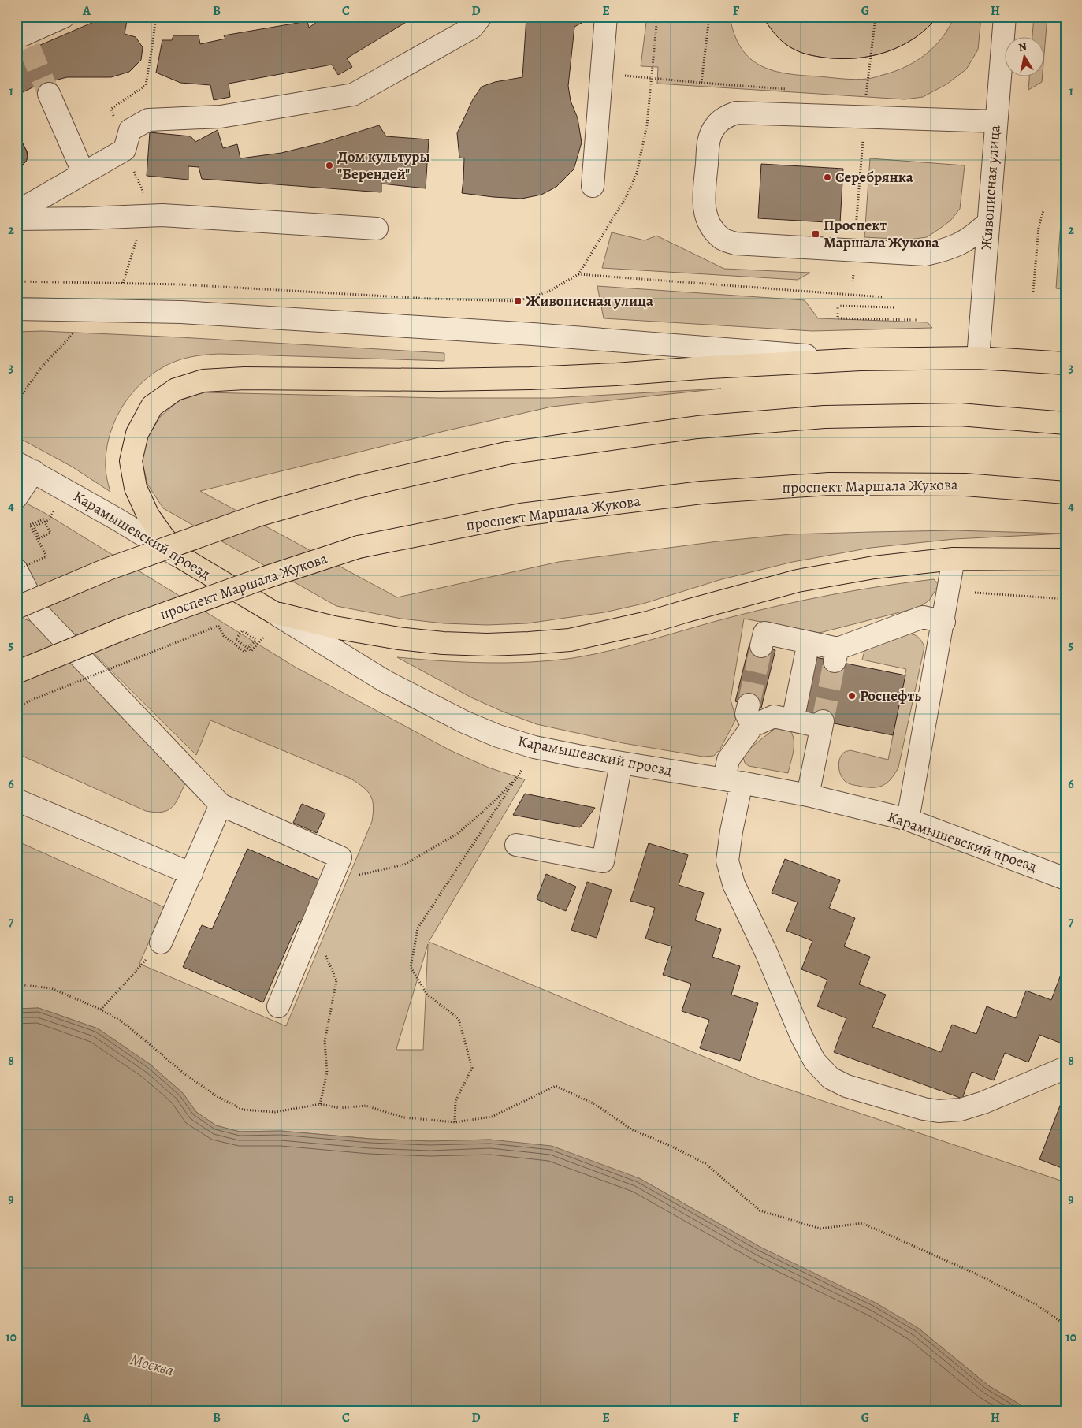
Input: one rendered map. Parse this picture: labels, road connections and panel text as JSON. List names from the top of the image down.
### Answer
{
  "streets": {
    "main road": ["проспект Маршала Жукова", "Карамышевский проезд"],
    "street": ["Живописная улица"]
  },
  "water": ["Москва"],
  "places": {
    "other": ["Дом культуры \"Берендей\"", "Серебрянка", "Роснефть"],
    "transit": ["Проспект Маршала Жукова", "Живописная улица"]
  },
  "north": "top",
  "grid": {
    "columns": [
      "A",
      "B",
      "C",
      "D",
      "E",
      "F",
      "G",
      "H"
    ],
    "rows": [
      "1",
      "2",
      "3",
      "4",
      "5",
      "6",
      "7",
      "8",
      "9",
      "10"
    ]
  }
}
